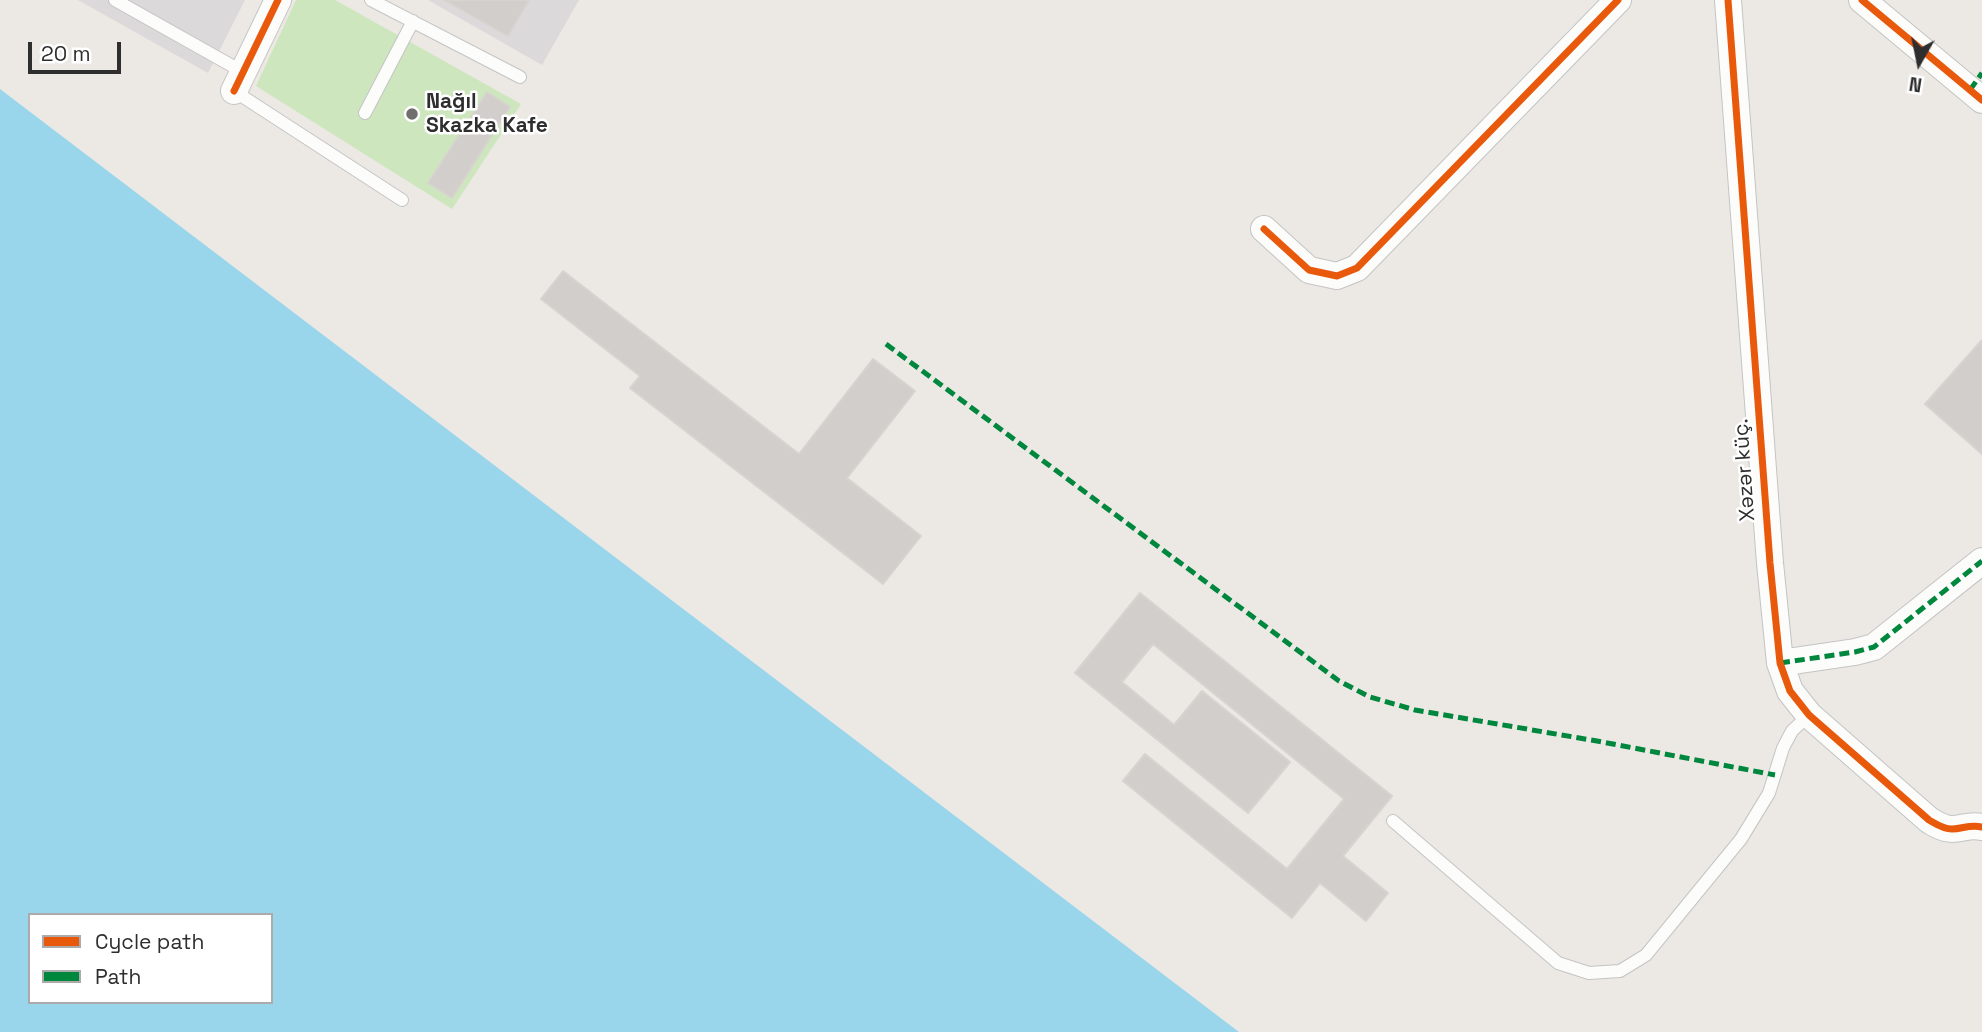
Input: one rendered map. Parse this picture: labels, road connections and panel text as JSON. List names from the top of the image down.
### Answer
{
  "streets": {
    "street": ["Xəzər küç."]
  },
  "places": ["Nağıl Skazka Kafe"],
  "legend": ["Cycle path", "Path"],
  "scale_bar": "20 m",
  "north": "bottom"
}
